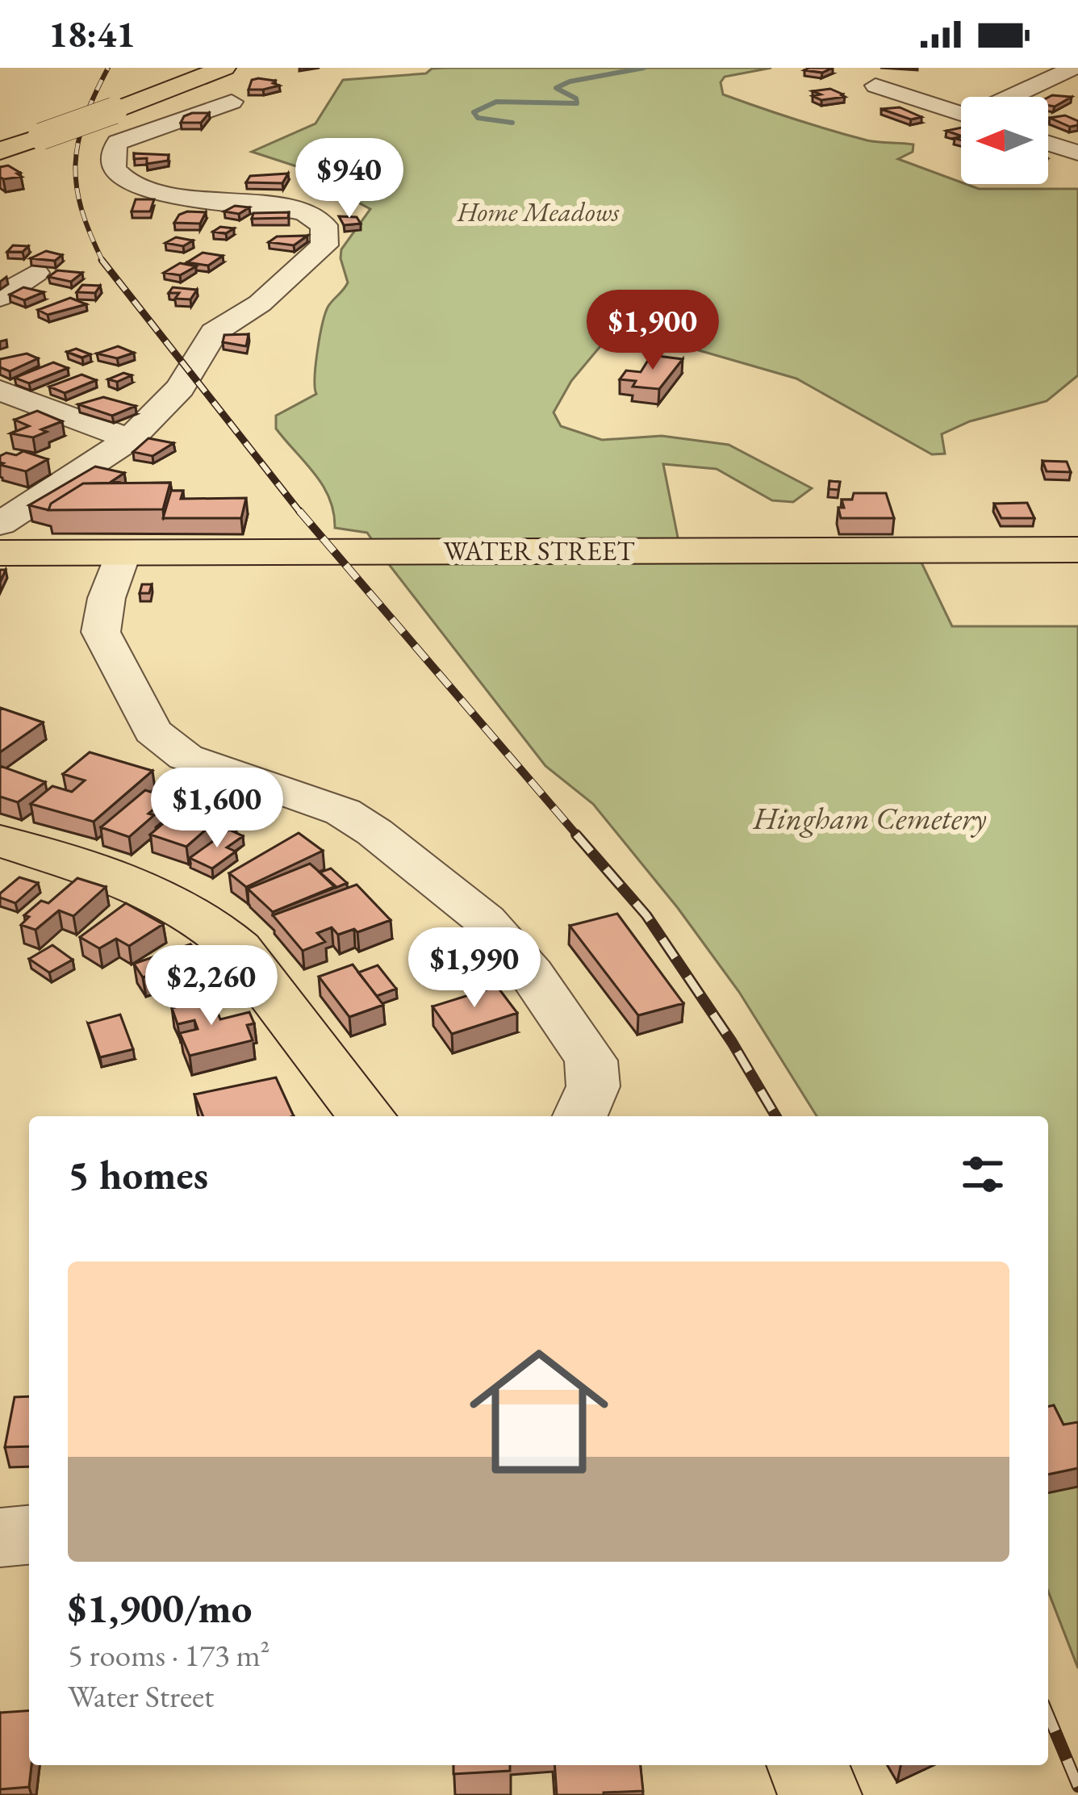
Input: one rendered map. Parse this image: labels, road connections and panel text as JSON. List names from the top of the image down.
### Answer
{
  "streets": {
    "main road": ["WATER STREET"]
  },
  "parks": ["Home Meadows", "Hingham Cemetery"],
  "north": "left",
  "page": {
    "status": "18:41",
    "price": [
      "$940",
      "$1,900",
      "$1,600",
      "$1,990",
      "$2,260"
    ],
    "heading": "5 homes",
    "list": [
      {
        "name": "$1,900/mo",
        "note": "5 rooms · 173 m² · Water Street"
      }
    ]
  }
}
